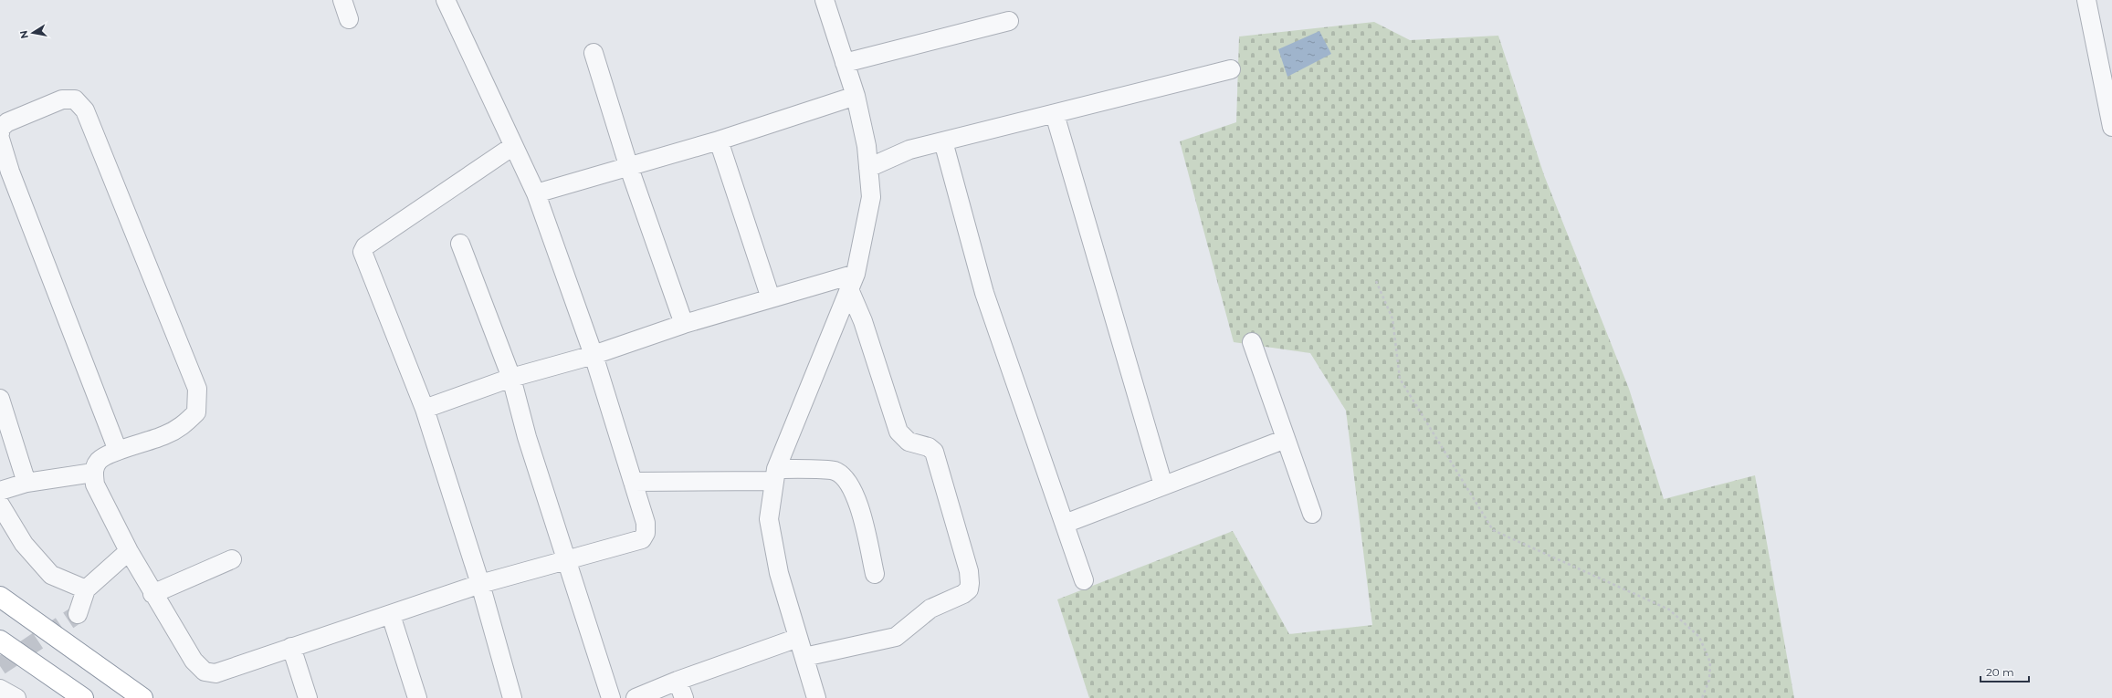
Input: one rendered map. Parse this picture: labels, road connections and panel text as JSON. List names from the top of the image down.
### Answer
{
  "scale_bar": "20 m",
  "north": "left"
}
